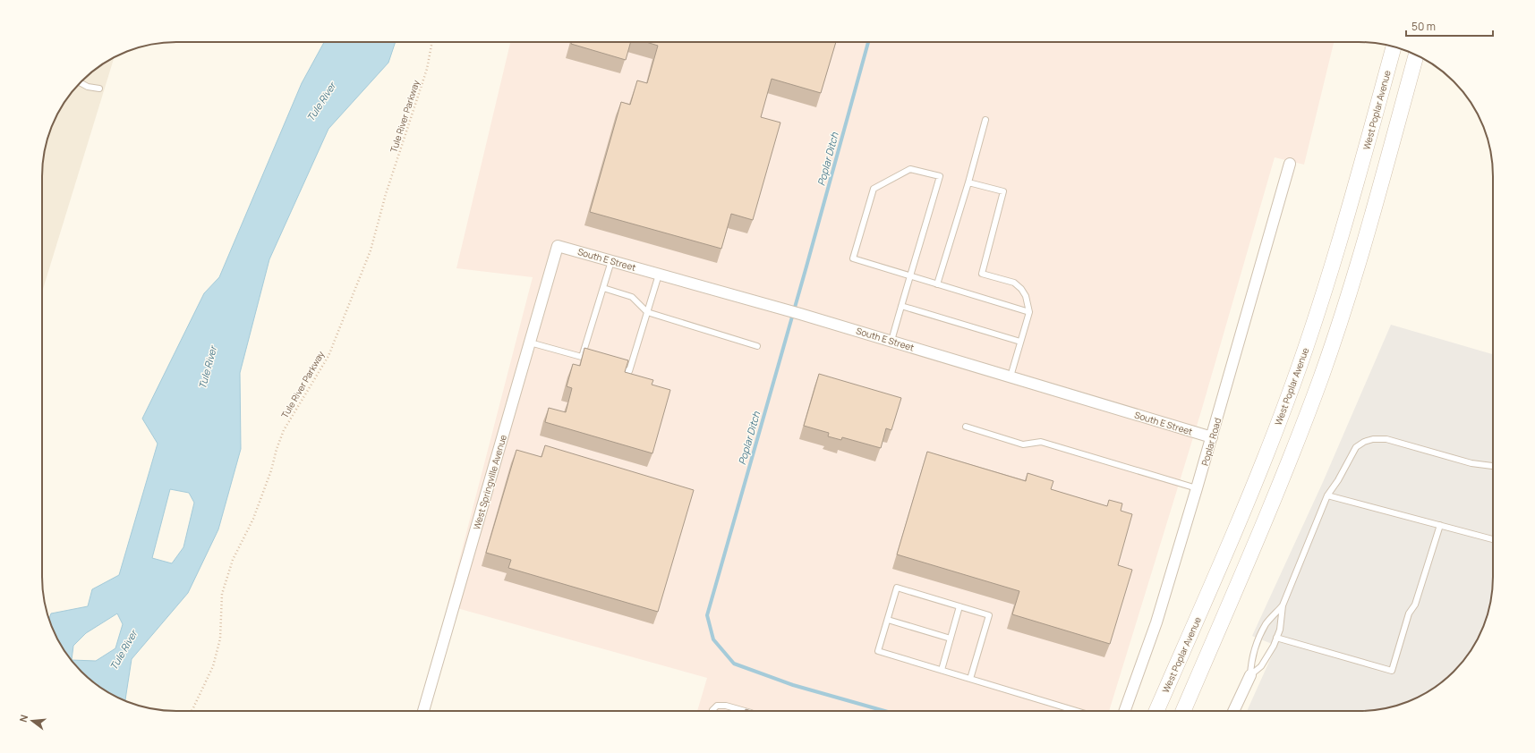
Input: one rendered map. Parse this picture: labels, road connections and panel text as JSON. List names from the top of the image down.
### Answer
{
  "streets": {
    "main road": ["West Poplar Avenue"],
    "street": ["South E Street", "Poplar Road", "West Springville Avenue"],
    "path": ["Tule River Parkway"]
  },
  "crossings": [
    ["South E Street", "Poplar Road"],
    ["South E Street", "West Springville Avenue"]
  ],
  "water": ["Tule River", "Poplar Ditch"],
  "scale_bar": "50 m",
  "north": "left"
}
